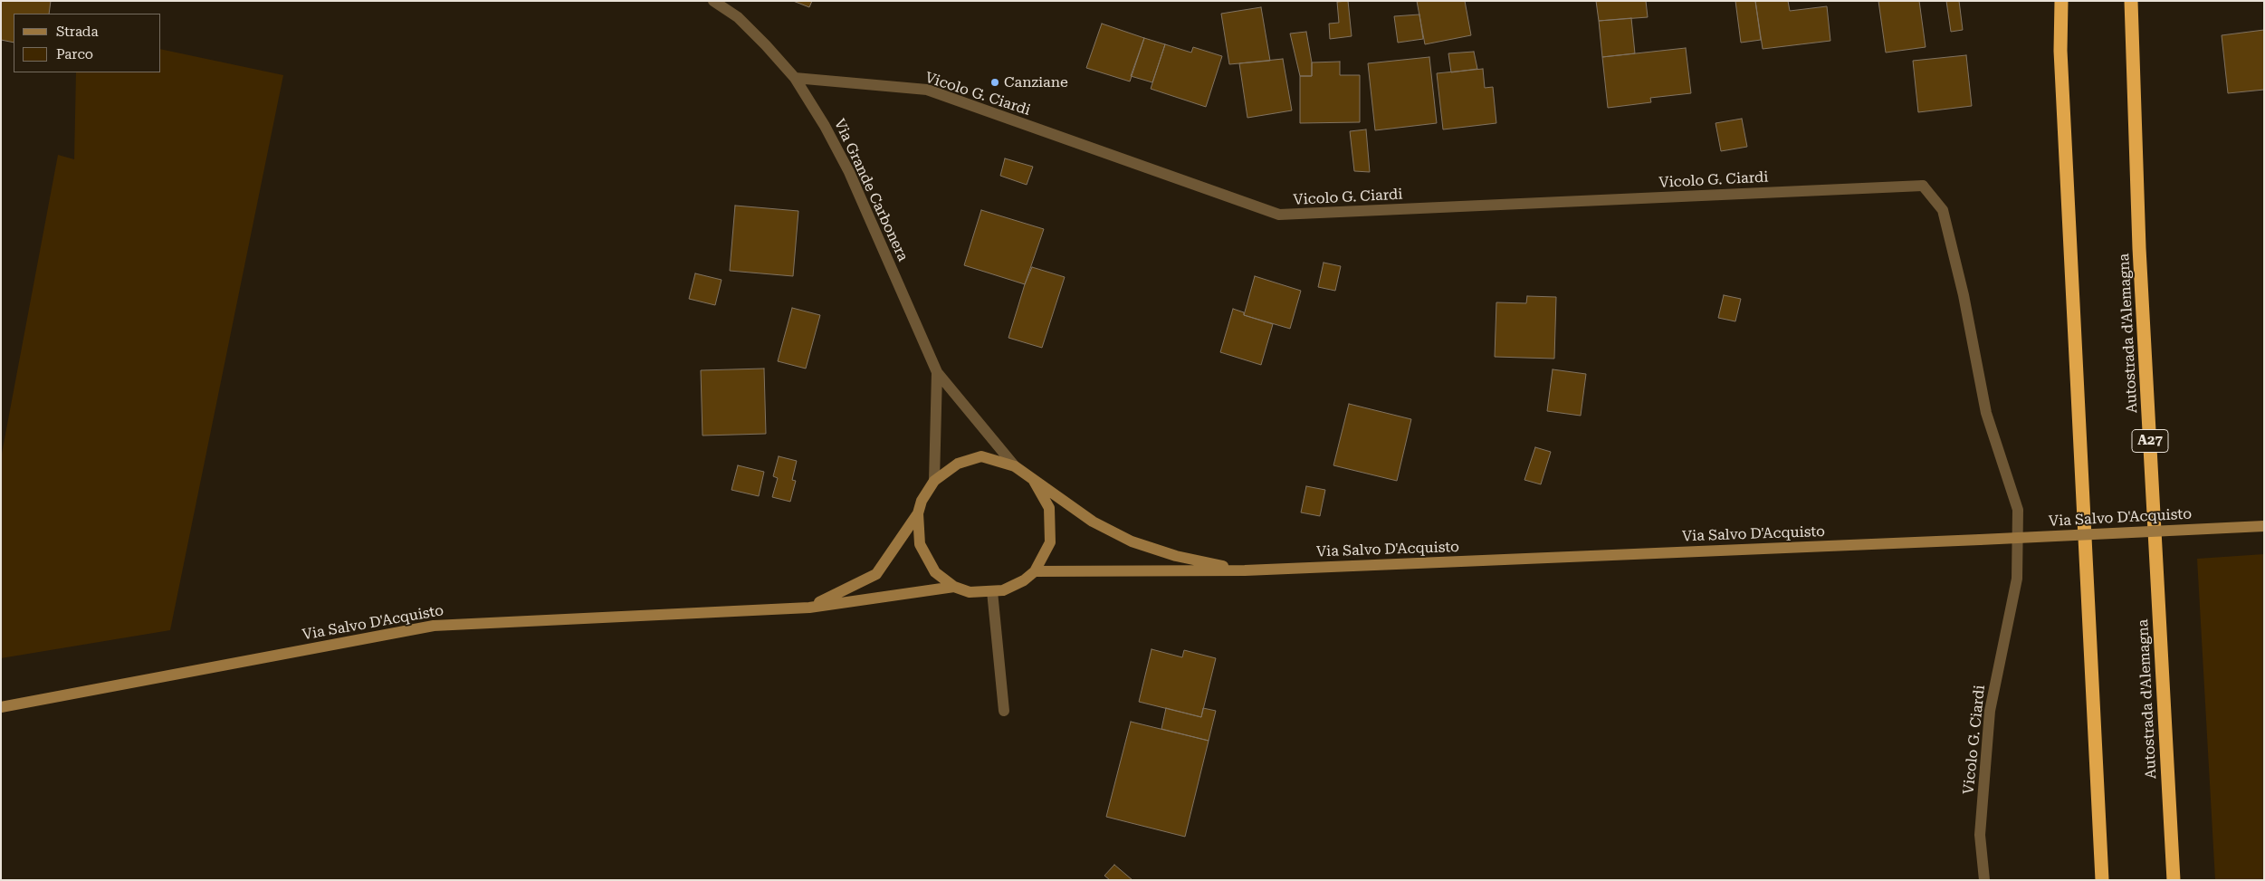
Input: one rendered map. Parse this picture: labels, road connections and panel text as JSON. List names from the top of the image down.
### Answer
{
  "streets": {
    "highway": ["Autostrada d'Alemagna", "A27"],
    "street": ["Vicolo G. Ciardi", "Via Grande Carbonera", "Via Salvo D'Acquisto"]
  },
  "crossings": [
    ["Vicolo G. Ciardi", "Via Grande Carbonera"],
    ["Via Grande Carbonera", "Via Salvo D'Acquisto"]
  ],
  "places": ["Canziane"],
  "legend": ["Strada", "Parco"]
}
